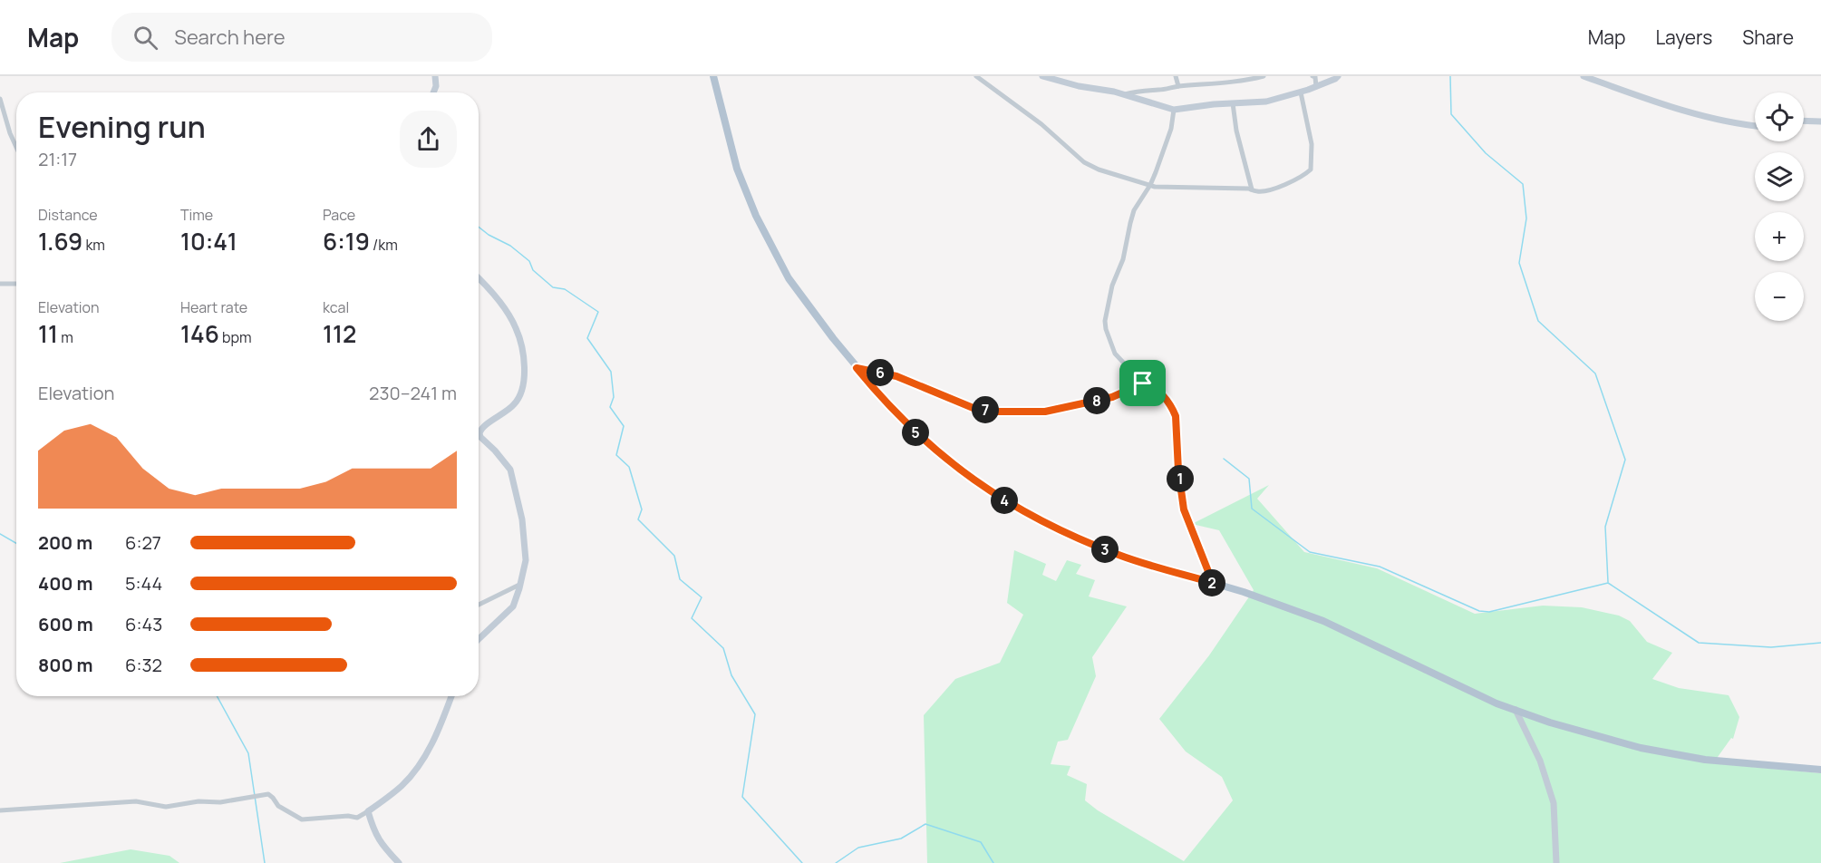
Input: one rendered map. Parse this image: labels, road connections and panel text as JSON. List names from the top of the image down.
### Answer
{
  "page": {
    "header": "Map",
    "search": "Search here",
    "nav": ["Map", "Layers", "Share"],
    "map_buttons": ["+", "−"],
    "heading": ["Evening run", "21:17"],
    "stats": [
      ["Distance", "1.69 km"],
      ["Time", "10:41"],
      ["Pace", "6:19 /km"],
      ["Elevation", "11 m"],
      ["Heart rate", "146 bpm"],
      ["kcal", "112"]
    ],
    "pins": [
      "6",
      "8",
      "7",
      "5",
      "1",
      "4",
      "3",
      "2"
    ],
    "chart": ["Elevation", "230–241 m"],
    "list": [
      {
        "name": "200 m",
        "note": "6:27"
      },
      {
        "name": "400 m",
        "note": "5:44"
      },
      {
        "name": "600 m",
        "note": "6:43"
      },
      {
        "name": "800 m",
        "note": "6:32"
      }
    ]
  }
}
